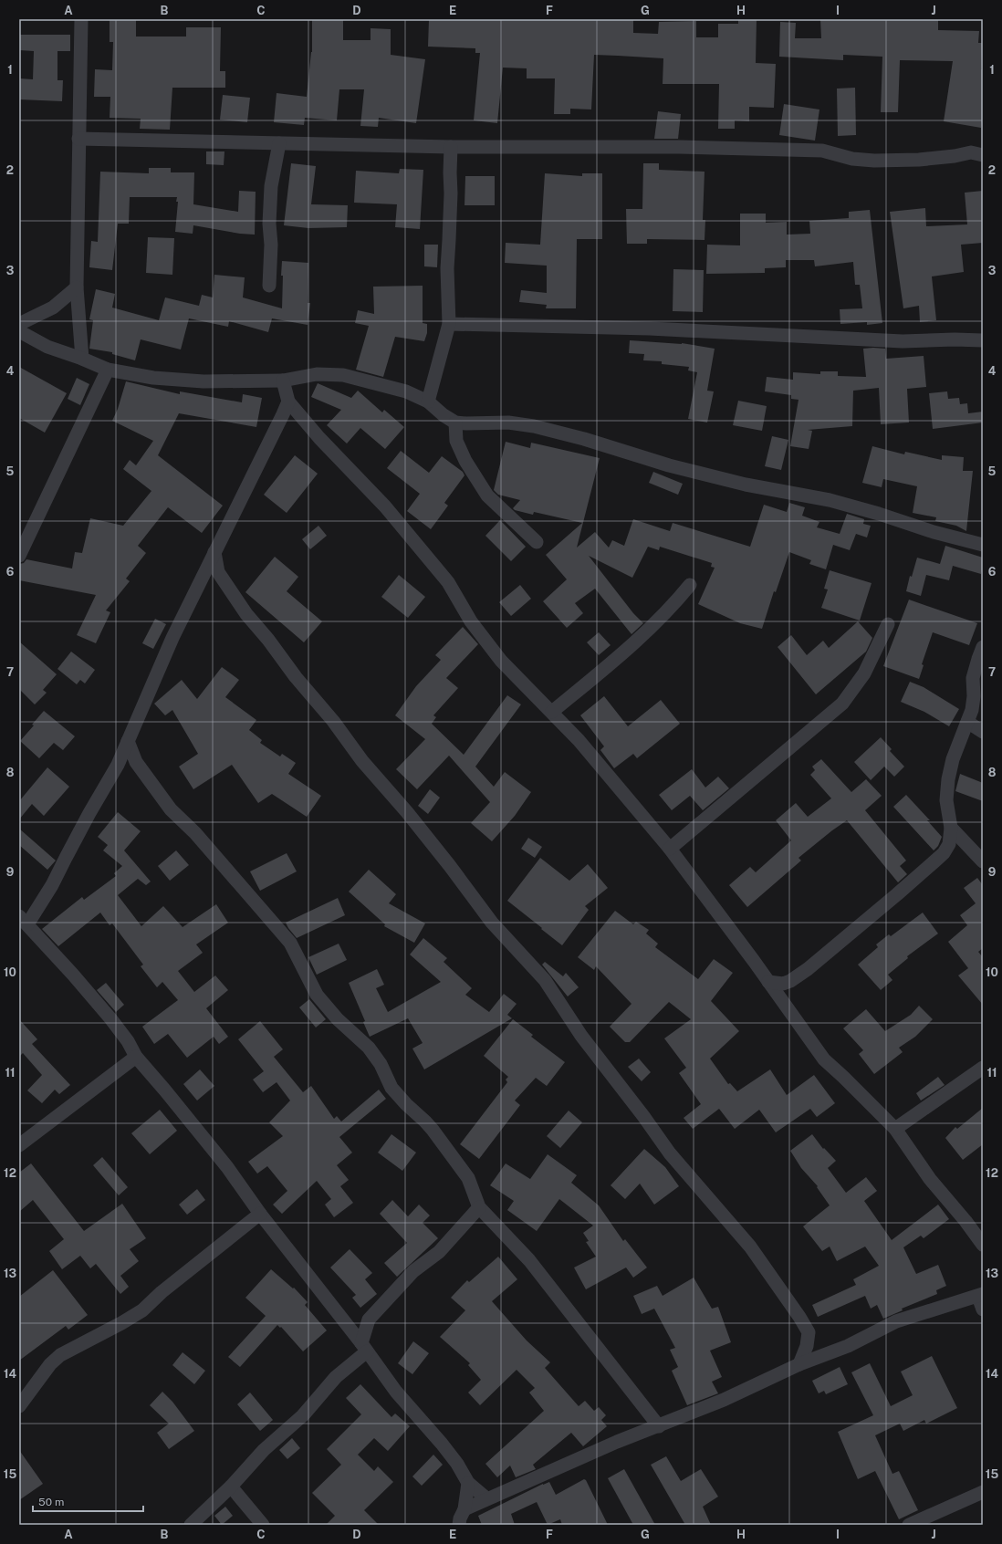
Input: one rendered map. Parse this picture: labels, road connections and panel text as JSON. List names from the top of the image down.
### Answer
{
  "scale_bar": "50 m",
  "grid": {
    "columns": [
      "A",
      "B",
      "C",
      "D",
      "E",
      "F",
      "G",
      "H",
      "I",
      "J"
    ],
    "rows": [
      "1",
      "2",
      "3",
      "4",
      "5",
      "6",
      "7",
      "8",
      "9",
      "10",
      "11",
      "12",
      "13",
      "14",
      "15"
    ]
  }
}
